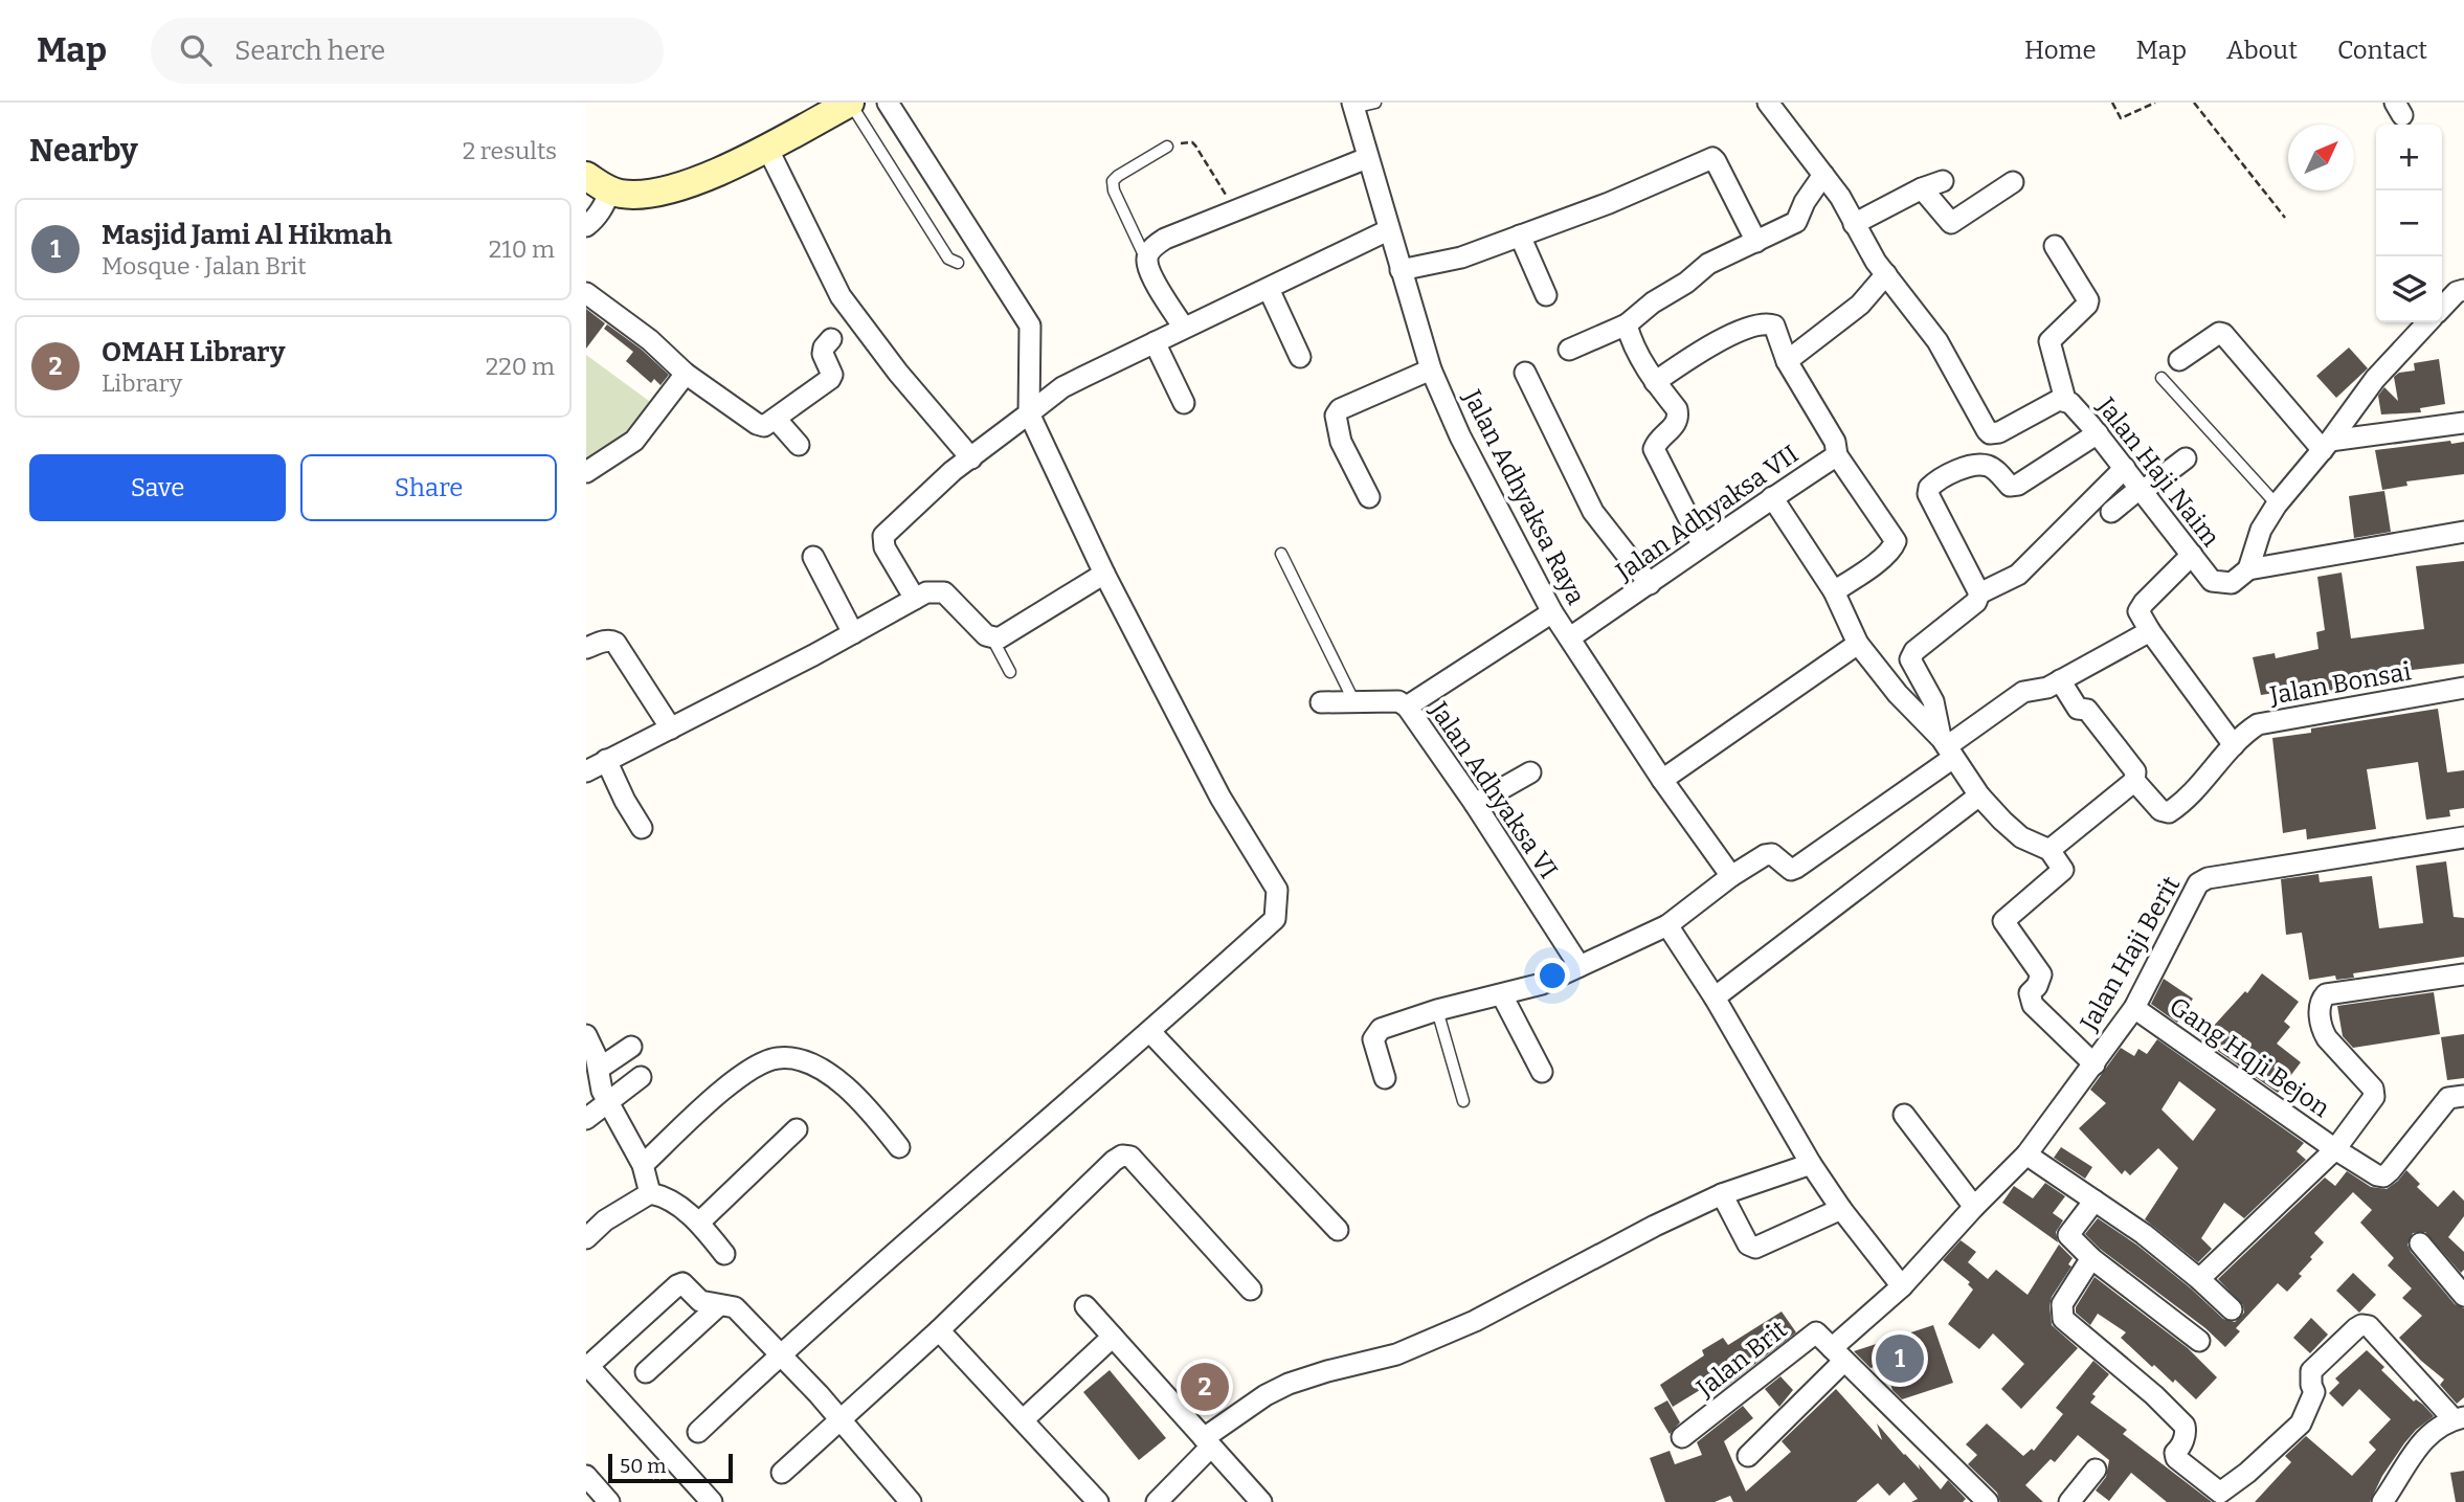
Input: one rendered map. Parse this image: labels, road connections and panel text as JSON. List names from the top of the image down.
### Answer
{
  "streets": {
    "street": [
      "Jalan Haji Naim",
      "Jalan Adhyaksa Raya",
      "Jalan Adhyaksa VII",
      "Jalan Bonsai",
      "Jalan Adhyaksa VI",
      "Jalan Haji Berit",
      "Gang Hqji Bejon",
      "Jalan Brit"
    ]
  },
  "crossings": [
    ["Jalan Adhyaksa Raya", "Jalan Adhyaksa VII"],
    ["Jalan Adhyaksa Raya", "Jalan Adhyaksa VI"],
    ["Jalan Haji Berit", "Gang Hqji Bejon"],
    ["Jalan Haji Berit", "Jalan Brit"]
  ],
  "scale_bar": "50 m",
  "north": "top right",
  "page": {
    "header": "Map",
    "search": "Search here",
    "nav": [
      "Home",
      "Map",
      "About",
      "Contact"
    ],
    "heading": ["Nearby", "2 results"],
    "map_buttons": ["+", "−"],
    "list": [
      {
        "mark": "1",
        "name": "Masjid Jami Al Hikmah",
        "note": "Mosque · Jalan Brit",
        "value": "210 m"
      },
      {
        "mark": "2",
        "name": "OMAH Library",
        "note": "Library",
        "value": "220 m"
      }
    ],
    "buttons": ["Save", "Share"],
    "pins": ["1", "2"],
    "scale": "50 m"
  }
}
